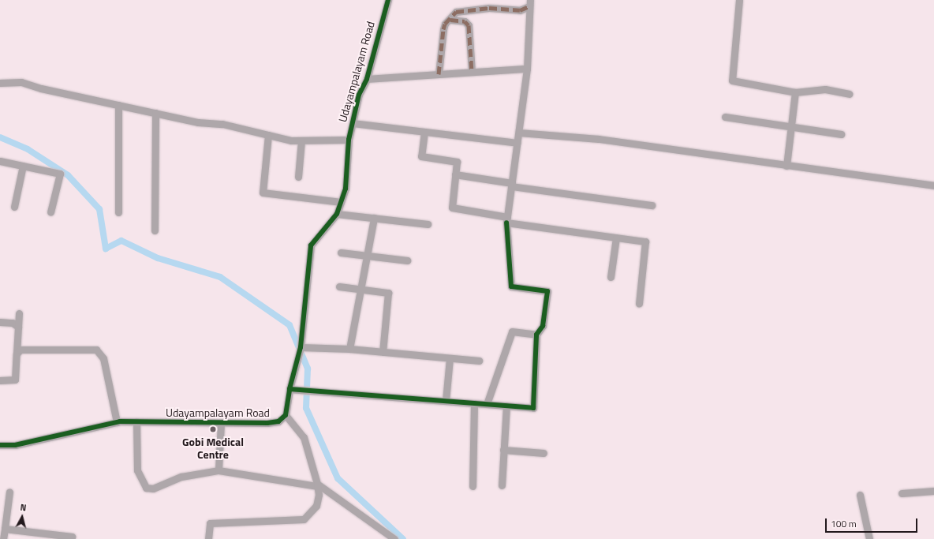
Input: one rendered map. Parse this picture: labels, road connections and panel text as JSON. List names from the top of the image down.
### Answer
{
  "streets": {
    "street": ["Udayampalayam Road"]
  },
  "places": ["Gobi Medical Centre"],
  "scale_bar": "100 m",
  "north": "top"
}
